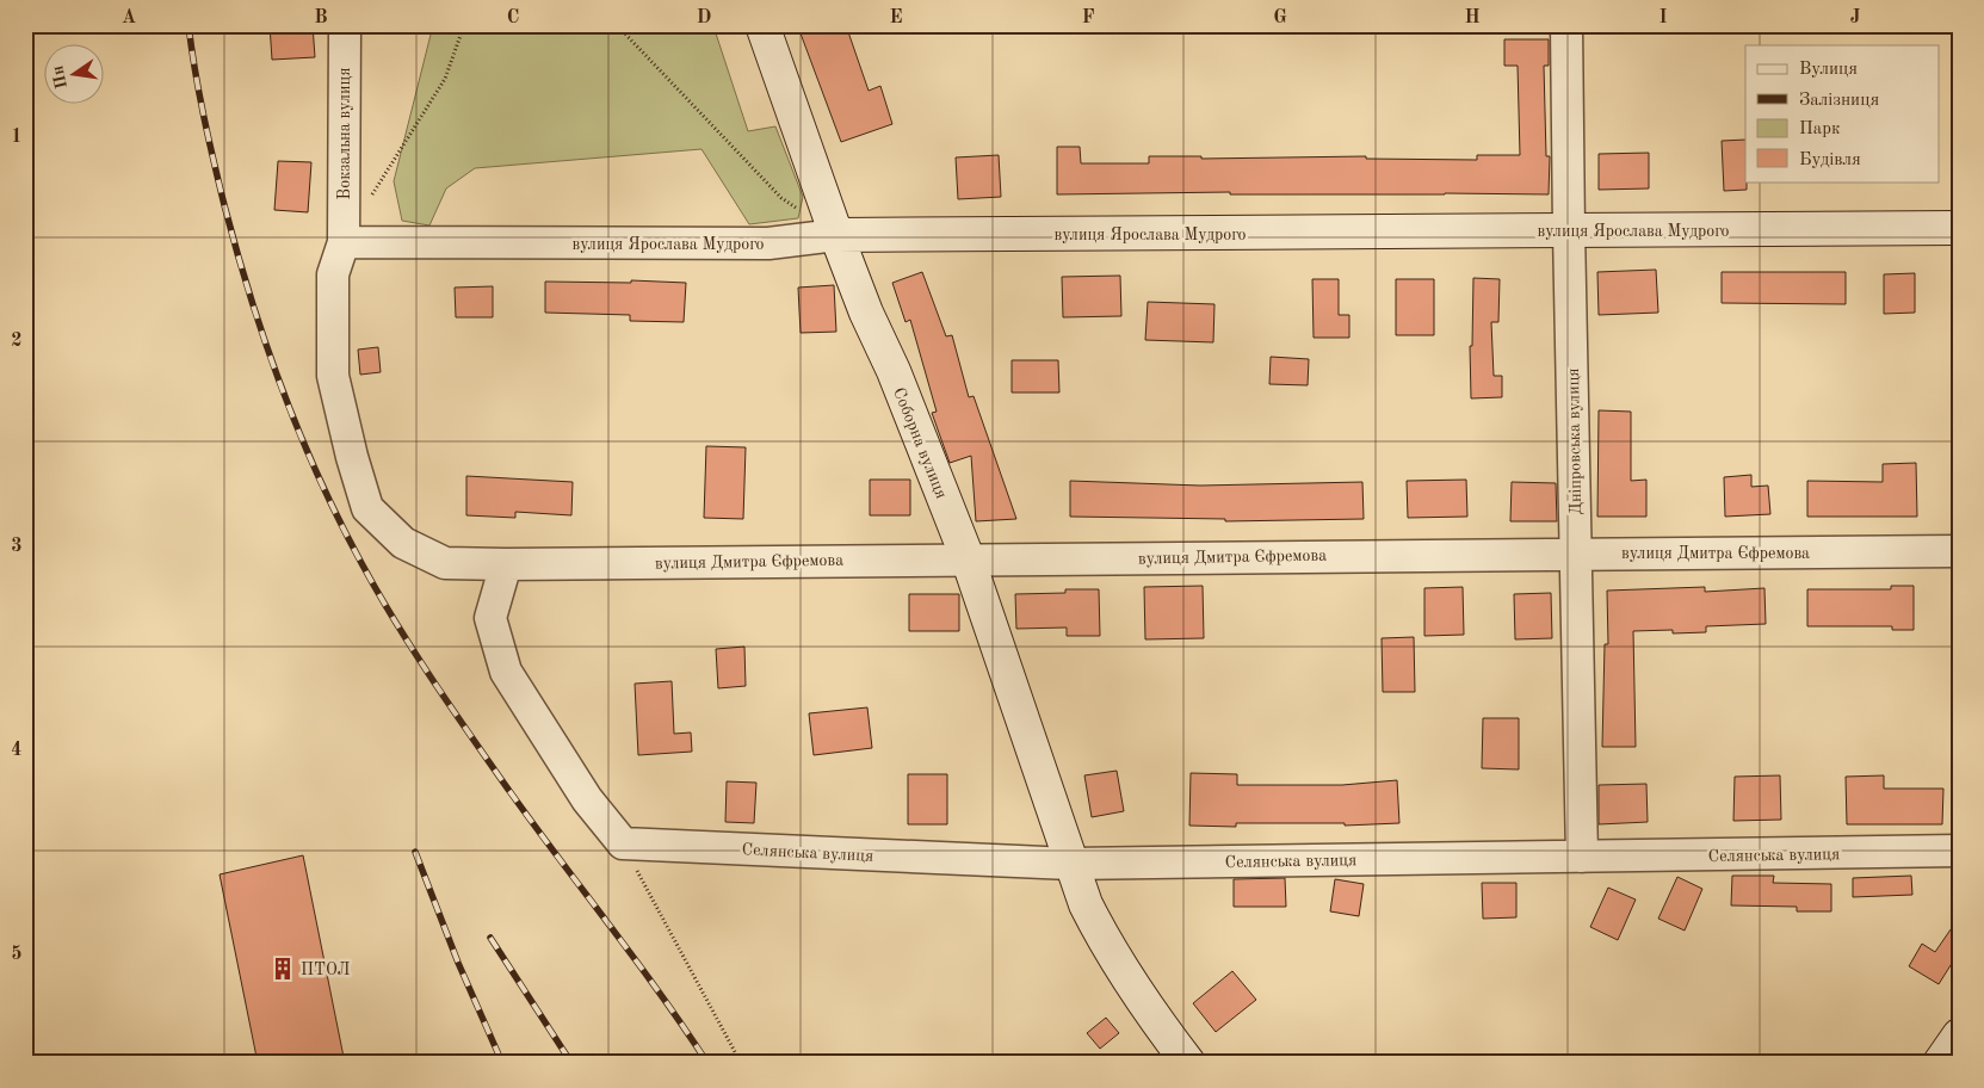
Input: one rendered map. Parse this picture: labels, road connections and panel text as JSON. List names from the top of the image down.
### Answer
{
  "streets": {
    "street": [
      "Вокзальна вулиця",
      "вулиця Ярослава Мудрого",
      "Дніпровська вулиця",
      "Соборна вулиця",
      "вулиця Дмитра Єфремова",
      "Селянська вулиця"
    ]
  },
  "crossings": [
    ["Вокзальна вулиця", "вулиця Ярослава Мудрого"],
    ["Вокзальна вулиця", "вулиця Дмитра Єфремова"],
    ["вулиця Ярослава Мудрого", "Дніпровська вулиця"],
    ["вулиця Ярослава Мудрого", "Соборна вулиця"],
    ["Дніпровська вулиця", "вулиця Дмитра Єфремова"],
    ["Дніпровська вулиця", "Селянська вулиця"],
    ["Соборна вулиця", "вулиця Дмитра Єфремова"],
    ["Соборна вулиця", "Селянська вулиця"]
  ],
  "places": {
    "building": ["ПТОЛ"]
  },
  "legend": [
    "Вулиця",
    "Залізниця",
    "Парк",
    "Будівля"
  ],
  "north": "left",
  "grid": {
    "columns": [
      "A",
      "B",
      "C",
      "D",
      "E",
      "F",
      "G",
      "H",
      "I",
      "J"
    ],
    "rows": [
      "1",
      "2",
      "3",
      "4",
      "5"
    ]
  }
}
